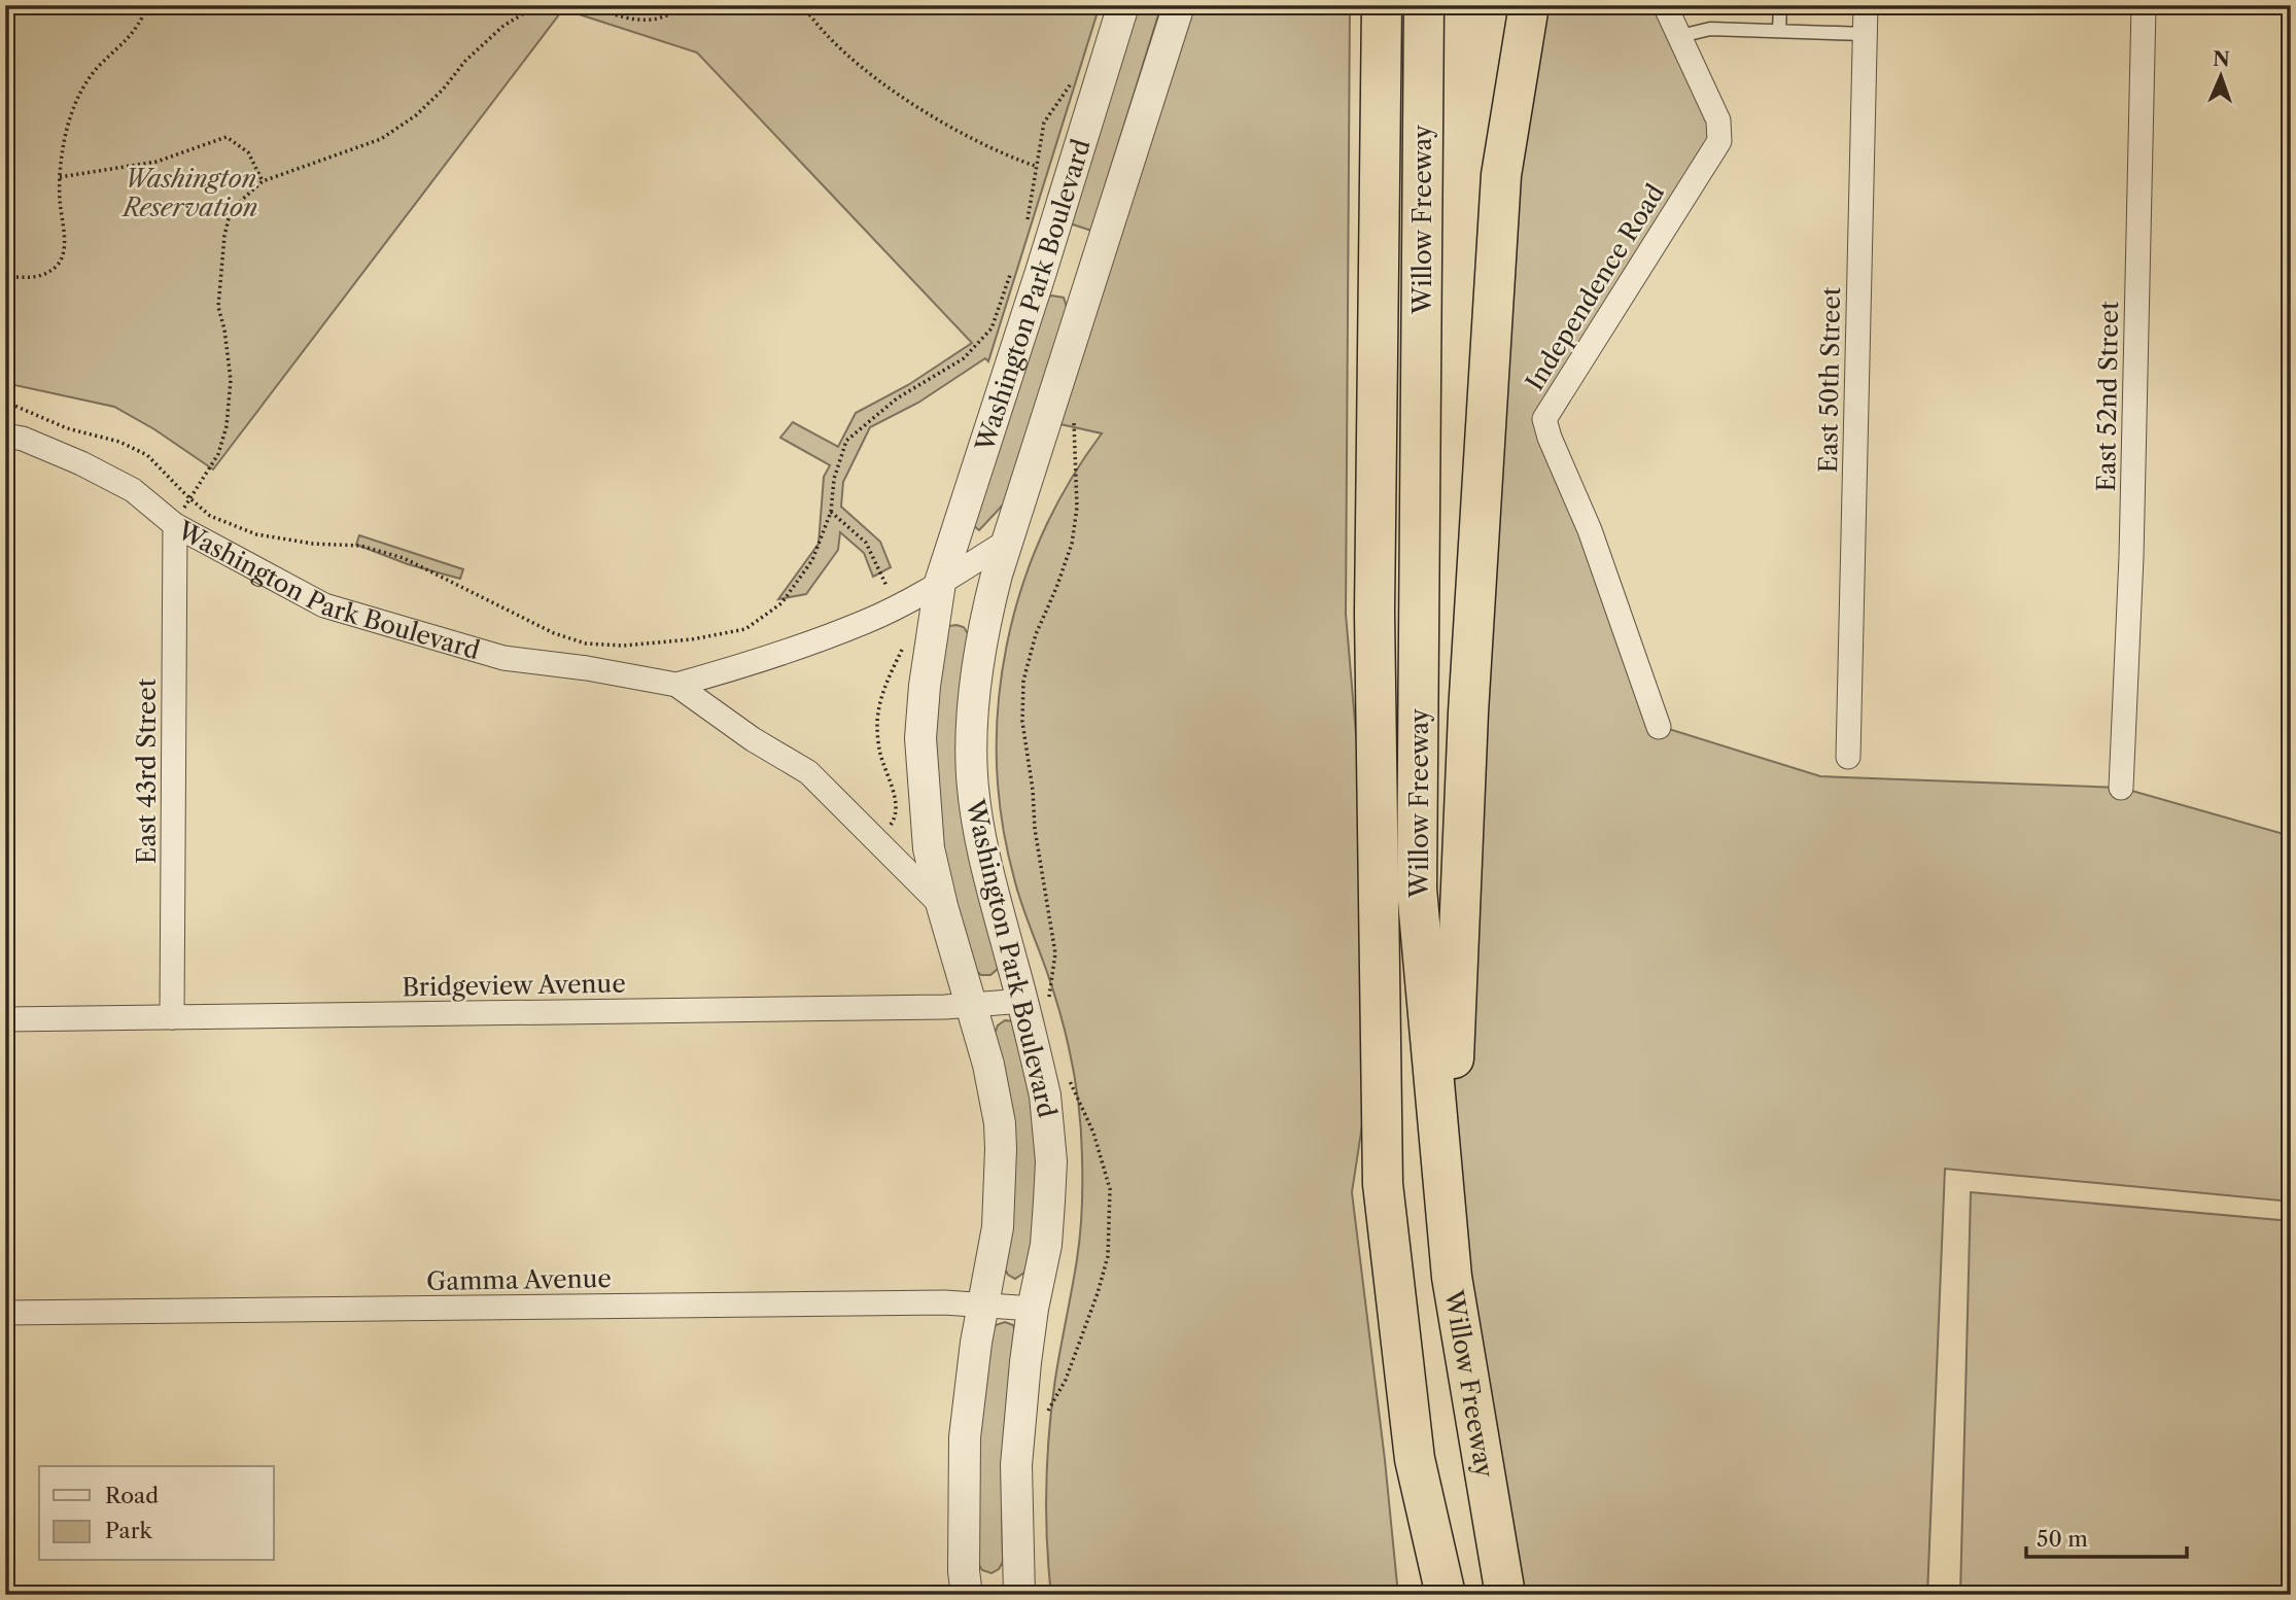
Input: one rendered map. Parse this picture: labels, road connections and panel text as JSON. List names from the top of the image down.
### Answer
{
  "streets": {
    "highway": ["Willow Freeway"],
    "street": [
      "Independence Road",
      "Washington Park Boulevard",
      "East 50th Street",
      "East 52nd Street",
      "East 43rd Street",
      "Bridgeview Avenue",
      "Gamma Avenue"
    ]
  },
  "crossings": [
    ["Washington Park Boulevard", "East 43rd Street"],
    ["Washington Park Boulevard", "Bridgeview Avenue"],
    ["Washington Park Boulevard", "Gamma Avenue"],
    ["East 43rd Street", "Bridgeview Avenue"]
  ],
  "parks": ["Washington Reservation"],
  "legend": ["Road", "Park"],
  "scale_bar": "50 m",
  "north": "top"
}
